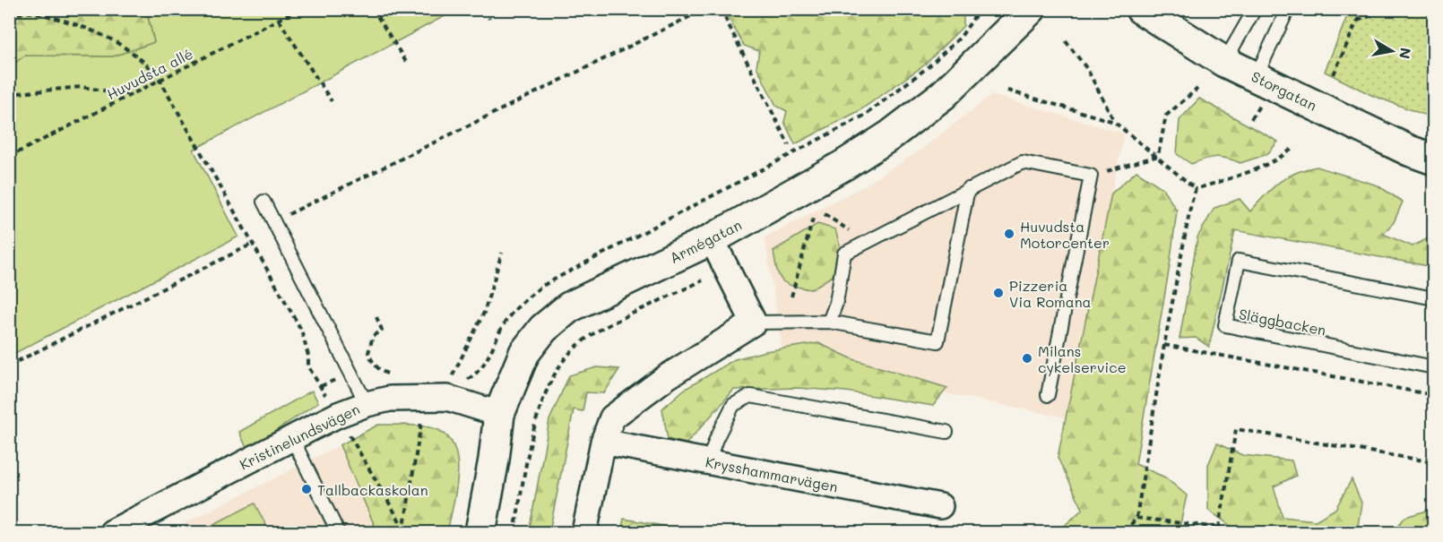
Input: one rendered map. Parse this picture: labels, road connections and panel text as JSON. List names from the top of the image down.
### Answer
{
  "streets": {
    "street": [
      "Storgatan",
      "Armégatan",
      "Kristinelundsvägen",
      "Krysshammarvägen"
    ],
    "lane": ["Släggbacken"],
    "path": ["Huvudsta allé"]
  },
  "crossings": [
    ["Armégatan", "Kristinelundsvägen"]
  ],
  "places": [
    "Huvudsta Motorcenter",
    "Pizzeria Via Romana",
    "Milans cykelservice",
    "Tallbackaskolan"
  ],
  "north": "right"
}
